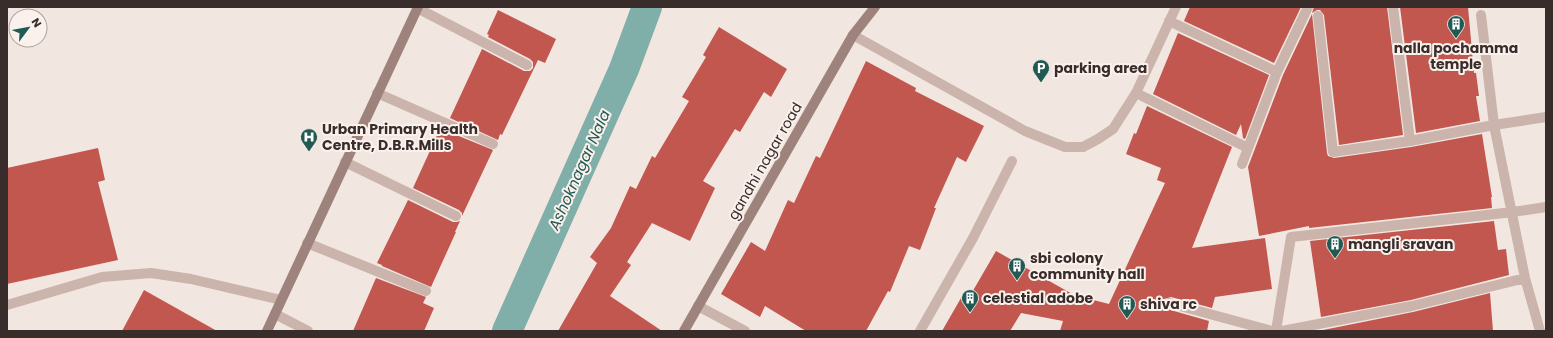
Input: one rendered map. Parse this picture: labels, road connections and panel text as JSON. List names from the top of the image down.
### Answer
{
  "streets": {
    "main road": ["gandhi nagar road"]
  },
  "water": ["Ashoknagar Nala"],
  "places": {
    "building": [
      "nalla pochamma temple",
      "mangli sravan",
      "sbi colony community hall",
      "celestial adobe",
      "shiva rc"
    ],
    "parking": ["parking area"],
    "hospital": ["Urban Primary Health Centre, D.B.R.Mills"]
  },
  "north": "top right"
}
